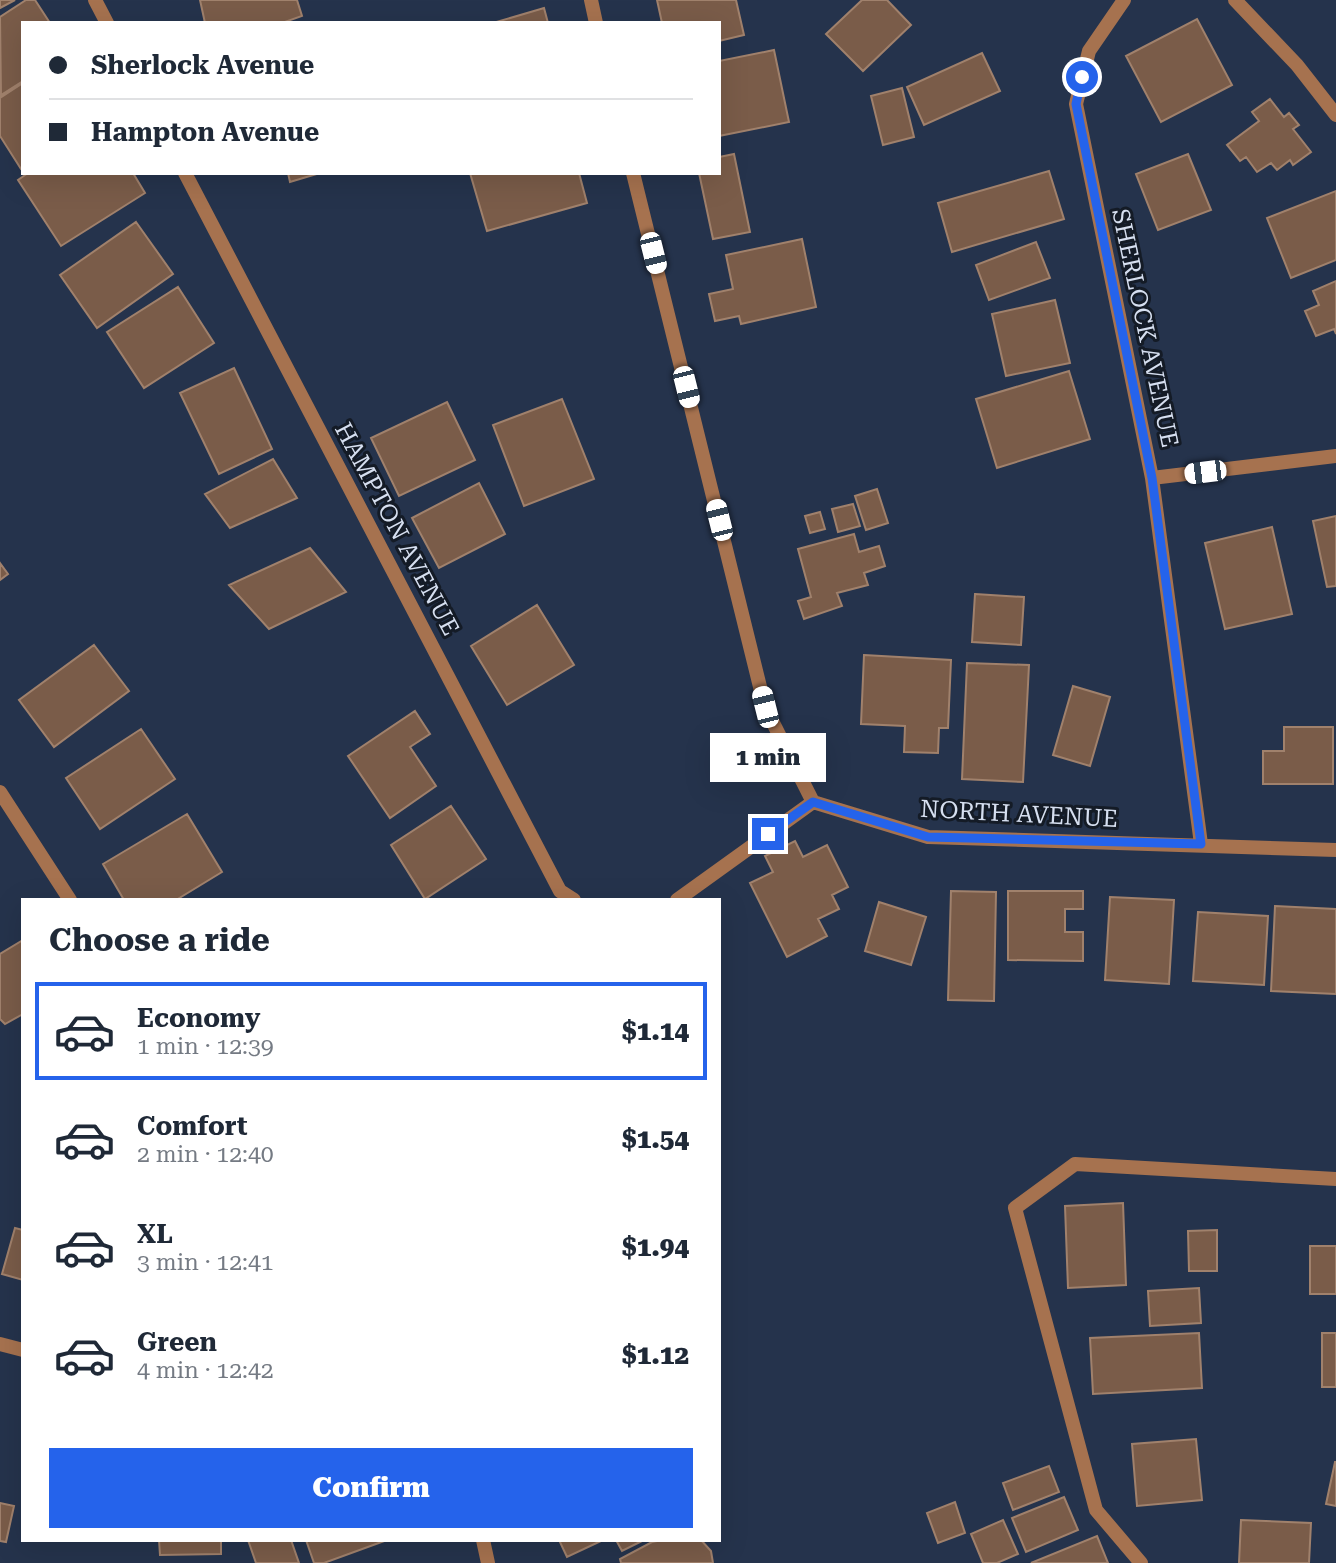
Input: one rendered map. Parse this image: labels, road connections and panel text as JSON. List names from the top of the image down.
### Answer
{
  "streets": {
    "street": ["SHERLOCK AVENUE", "HAMPTON AVENUE", "NORTH AVENUE"]
  },
  "crossings": [
    ["SHERLOCK AVENUE", "NORTH AVENUE"]
  ],
  "page": {
    "banner": ["Sherlock Avenue", "Hampton Avenue"],
    "bubble": "1 min",
    "heading": "Choose a ride",
    "list": [
      {
        "name": "Economy",
        "note": "1 min · 12:39",
        "value": "$1.14"
      },
      {
        "name": "Comfort",
        "note": "2 min · 12:40",
        "value": "$1.54"
      },
      {
        "name": "XL",
        "note": "3 min · 12:41",
        "value": "$1.94"
      },
      {
        "name": "Green",
        "note": "4 min · 12:42",
        "value": "$1.12"
      }
    ],
    "buttons": "Confirm"
  }
}
